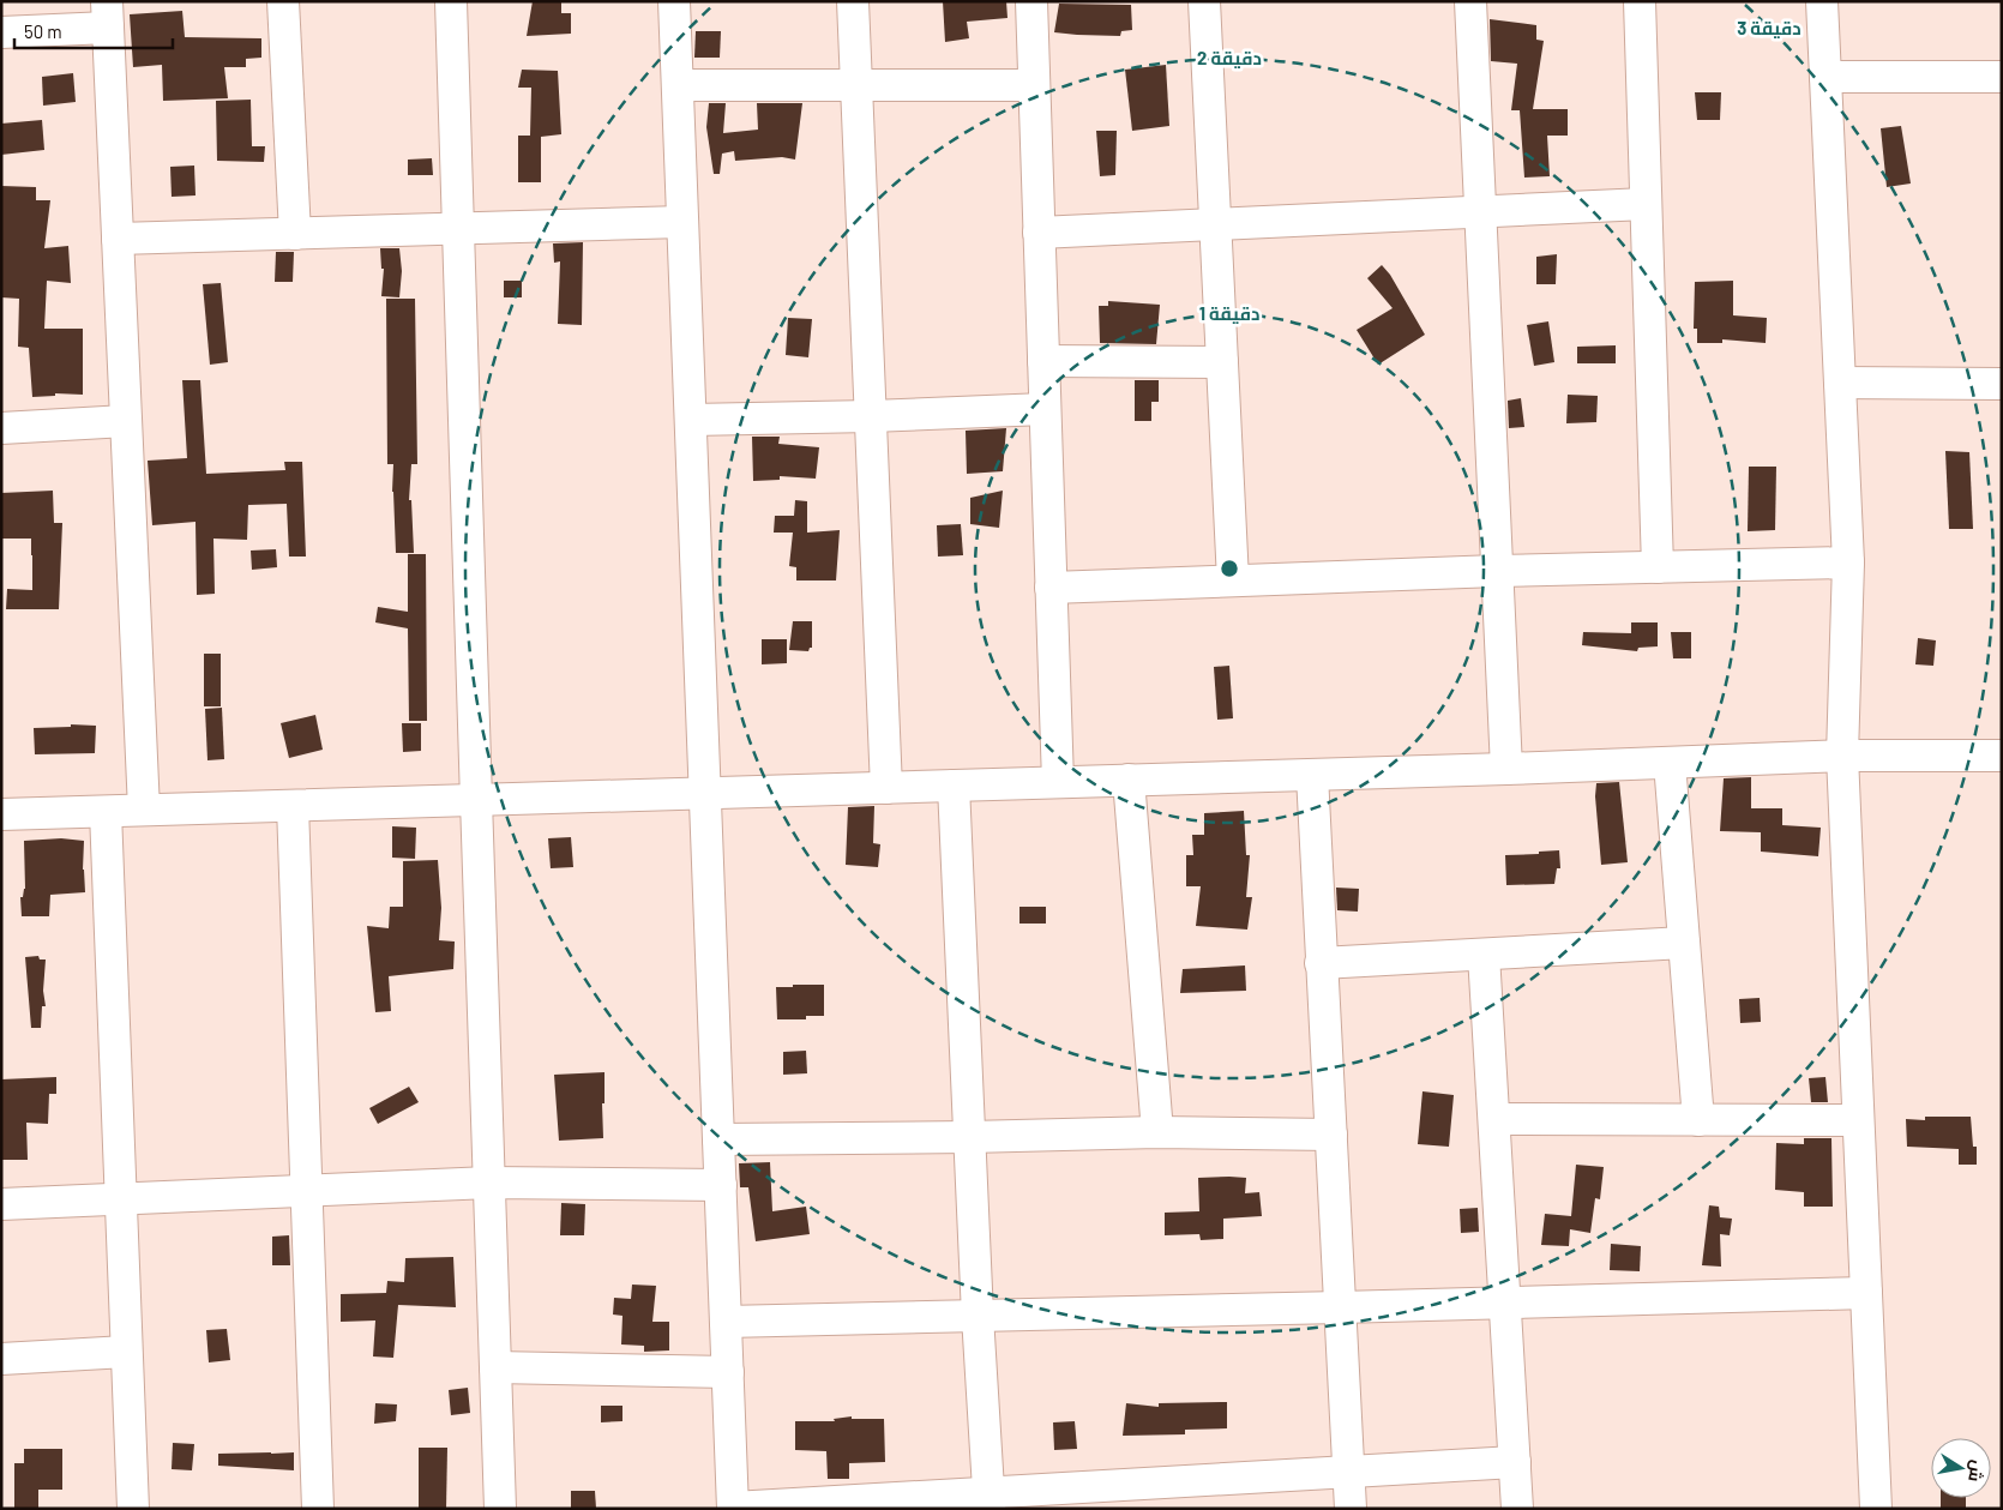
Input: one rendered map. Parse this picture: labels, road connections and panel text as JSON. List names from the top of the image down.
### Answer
{
  "scale_bar": "50 m",
  "north": "right",
  "rings": ["3 دقيقة", "2 دقيقة", "1 دقيقة"]
}
